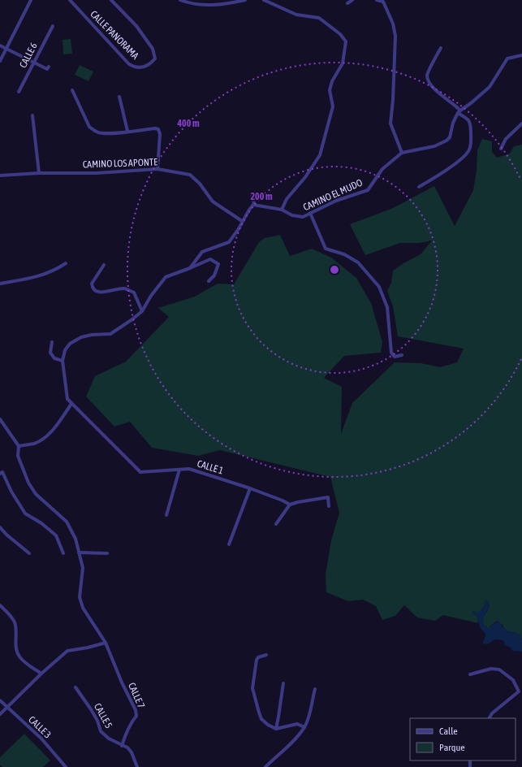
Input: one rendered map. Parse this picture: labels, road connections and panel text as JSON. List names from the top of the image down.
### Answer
{
  "streets": {
    "street": [
      "CALLE PANORAMA",
      "CALLE 6",
      "CAMINO LOS APONTE",
      "CAMINO EL MUDO",
      "CALLE 1",
      "CALLE 7",
      "CALLE 5",
      "CALLE 3"
    ]
  },
  "crossings": [
    ["CALLE 7", "CALLE 5"]
  ],
  "legend": ["Calle", "Parque"],
  "rings": ["400 m", "200 m"]
}
